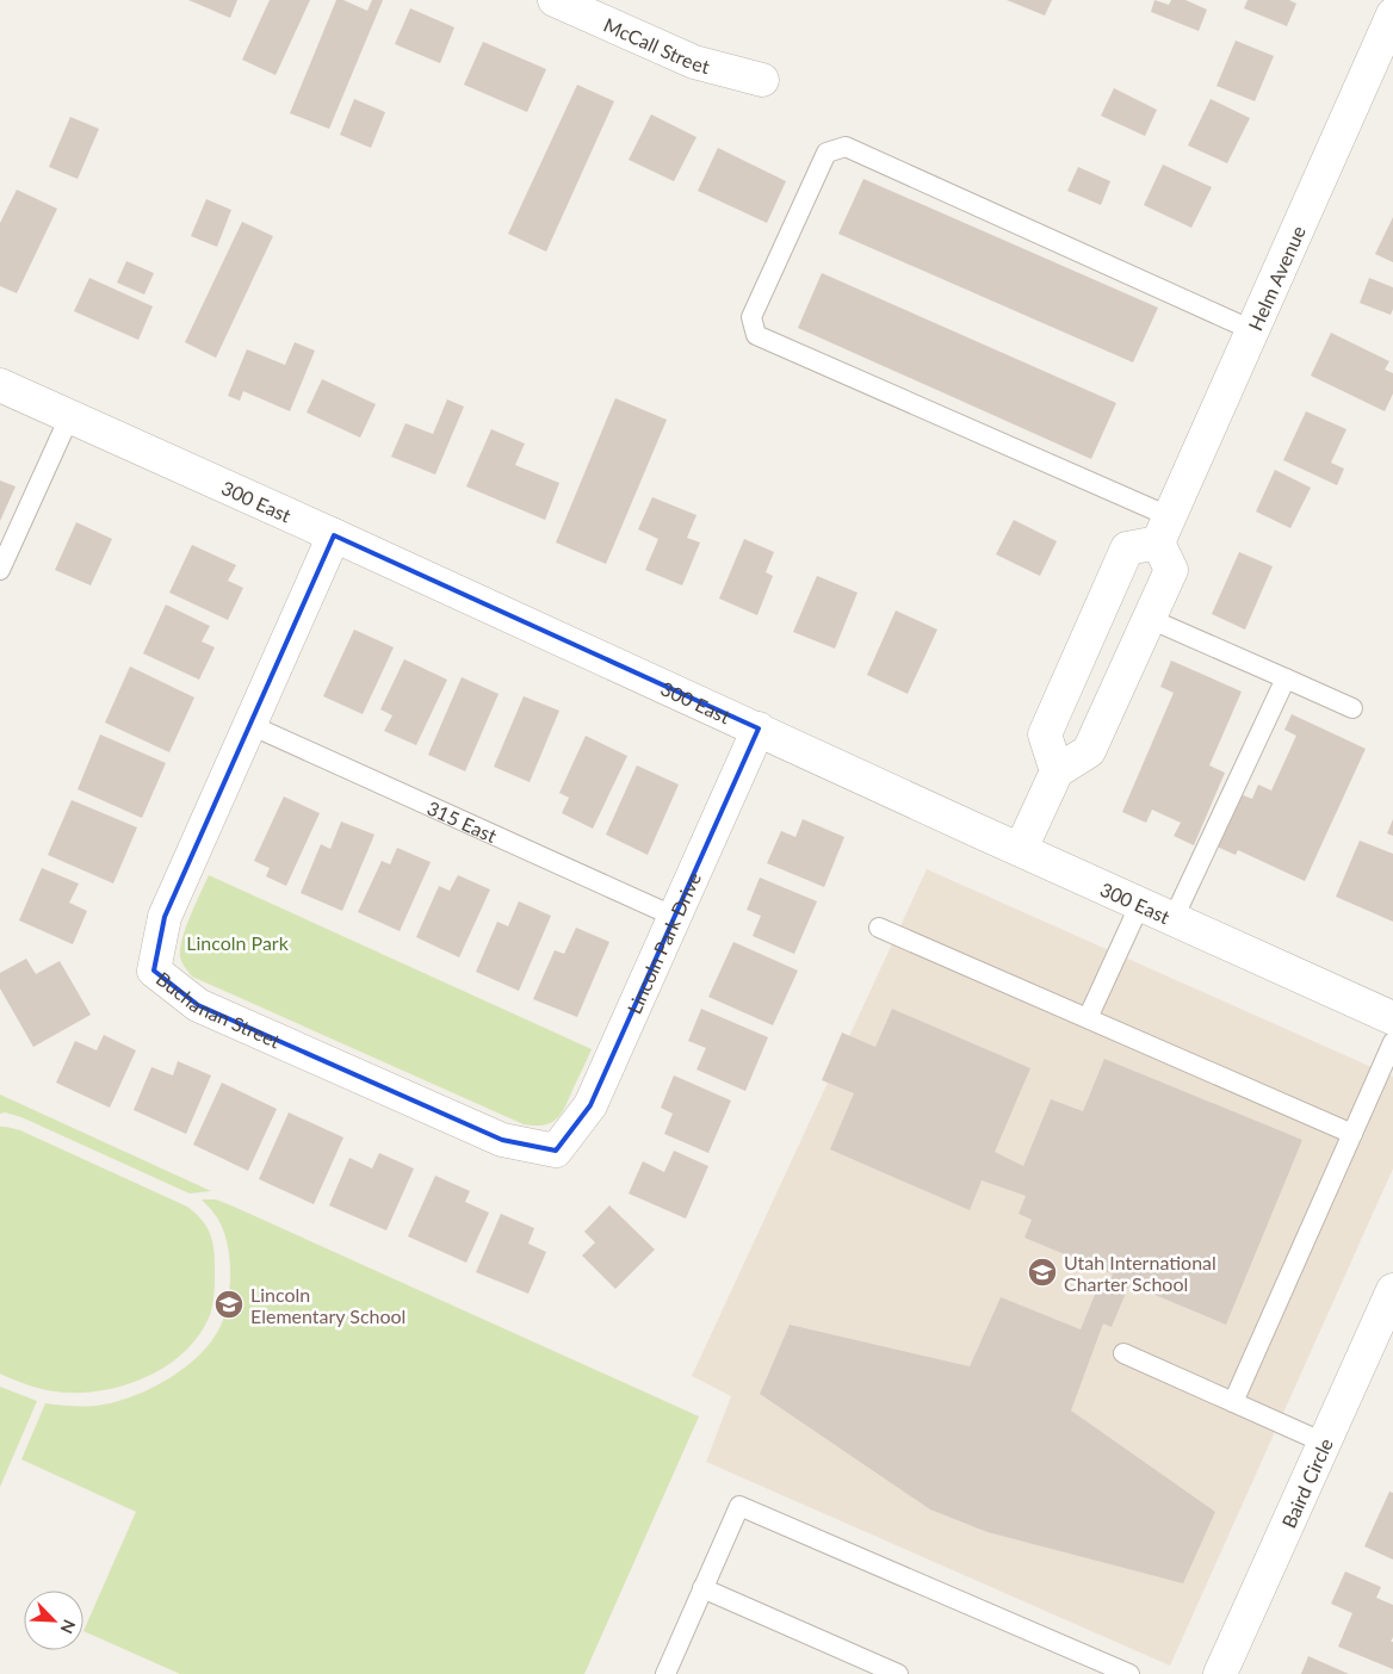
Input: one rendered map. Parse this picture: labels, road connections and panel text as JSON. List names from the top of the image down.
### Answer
{
  "streets": {
    "street": [
      "McCall Street",
      "Helm Avenue",
      "300 East",
      "Lincoln Park Drive",
      "Buchanan Street",
      "Baird Circle"
    ],
    "lane": ["315 East"]
  },
  "crossings": [
    ["300 East", "Lincoln Park Drive"],
    ["300 East", "Buchanan Street"],
    ["315 East", "Lincoln Park Drive"],
    ["315 East", "Buchanan Street"],
    ["Lincoln Park Drive", "Buchanan Street"]
  ],
  "parks": ["Lincoln Park"],
  "places": {
    "school or university": ["Utah International Charter School", "Lincoln Elementary School"]
  },
  "north": "bottom right"
}
